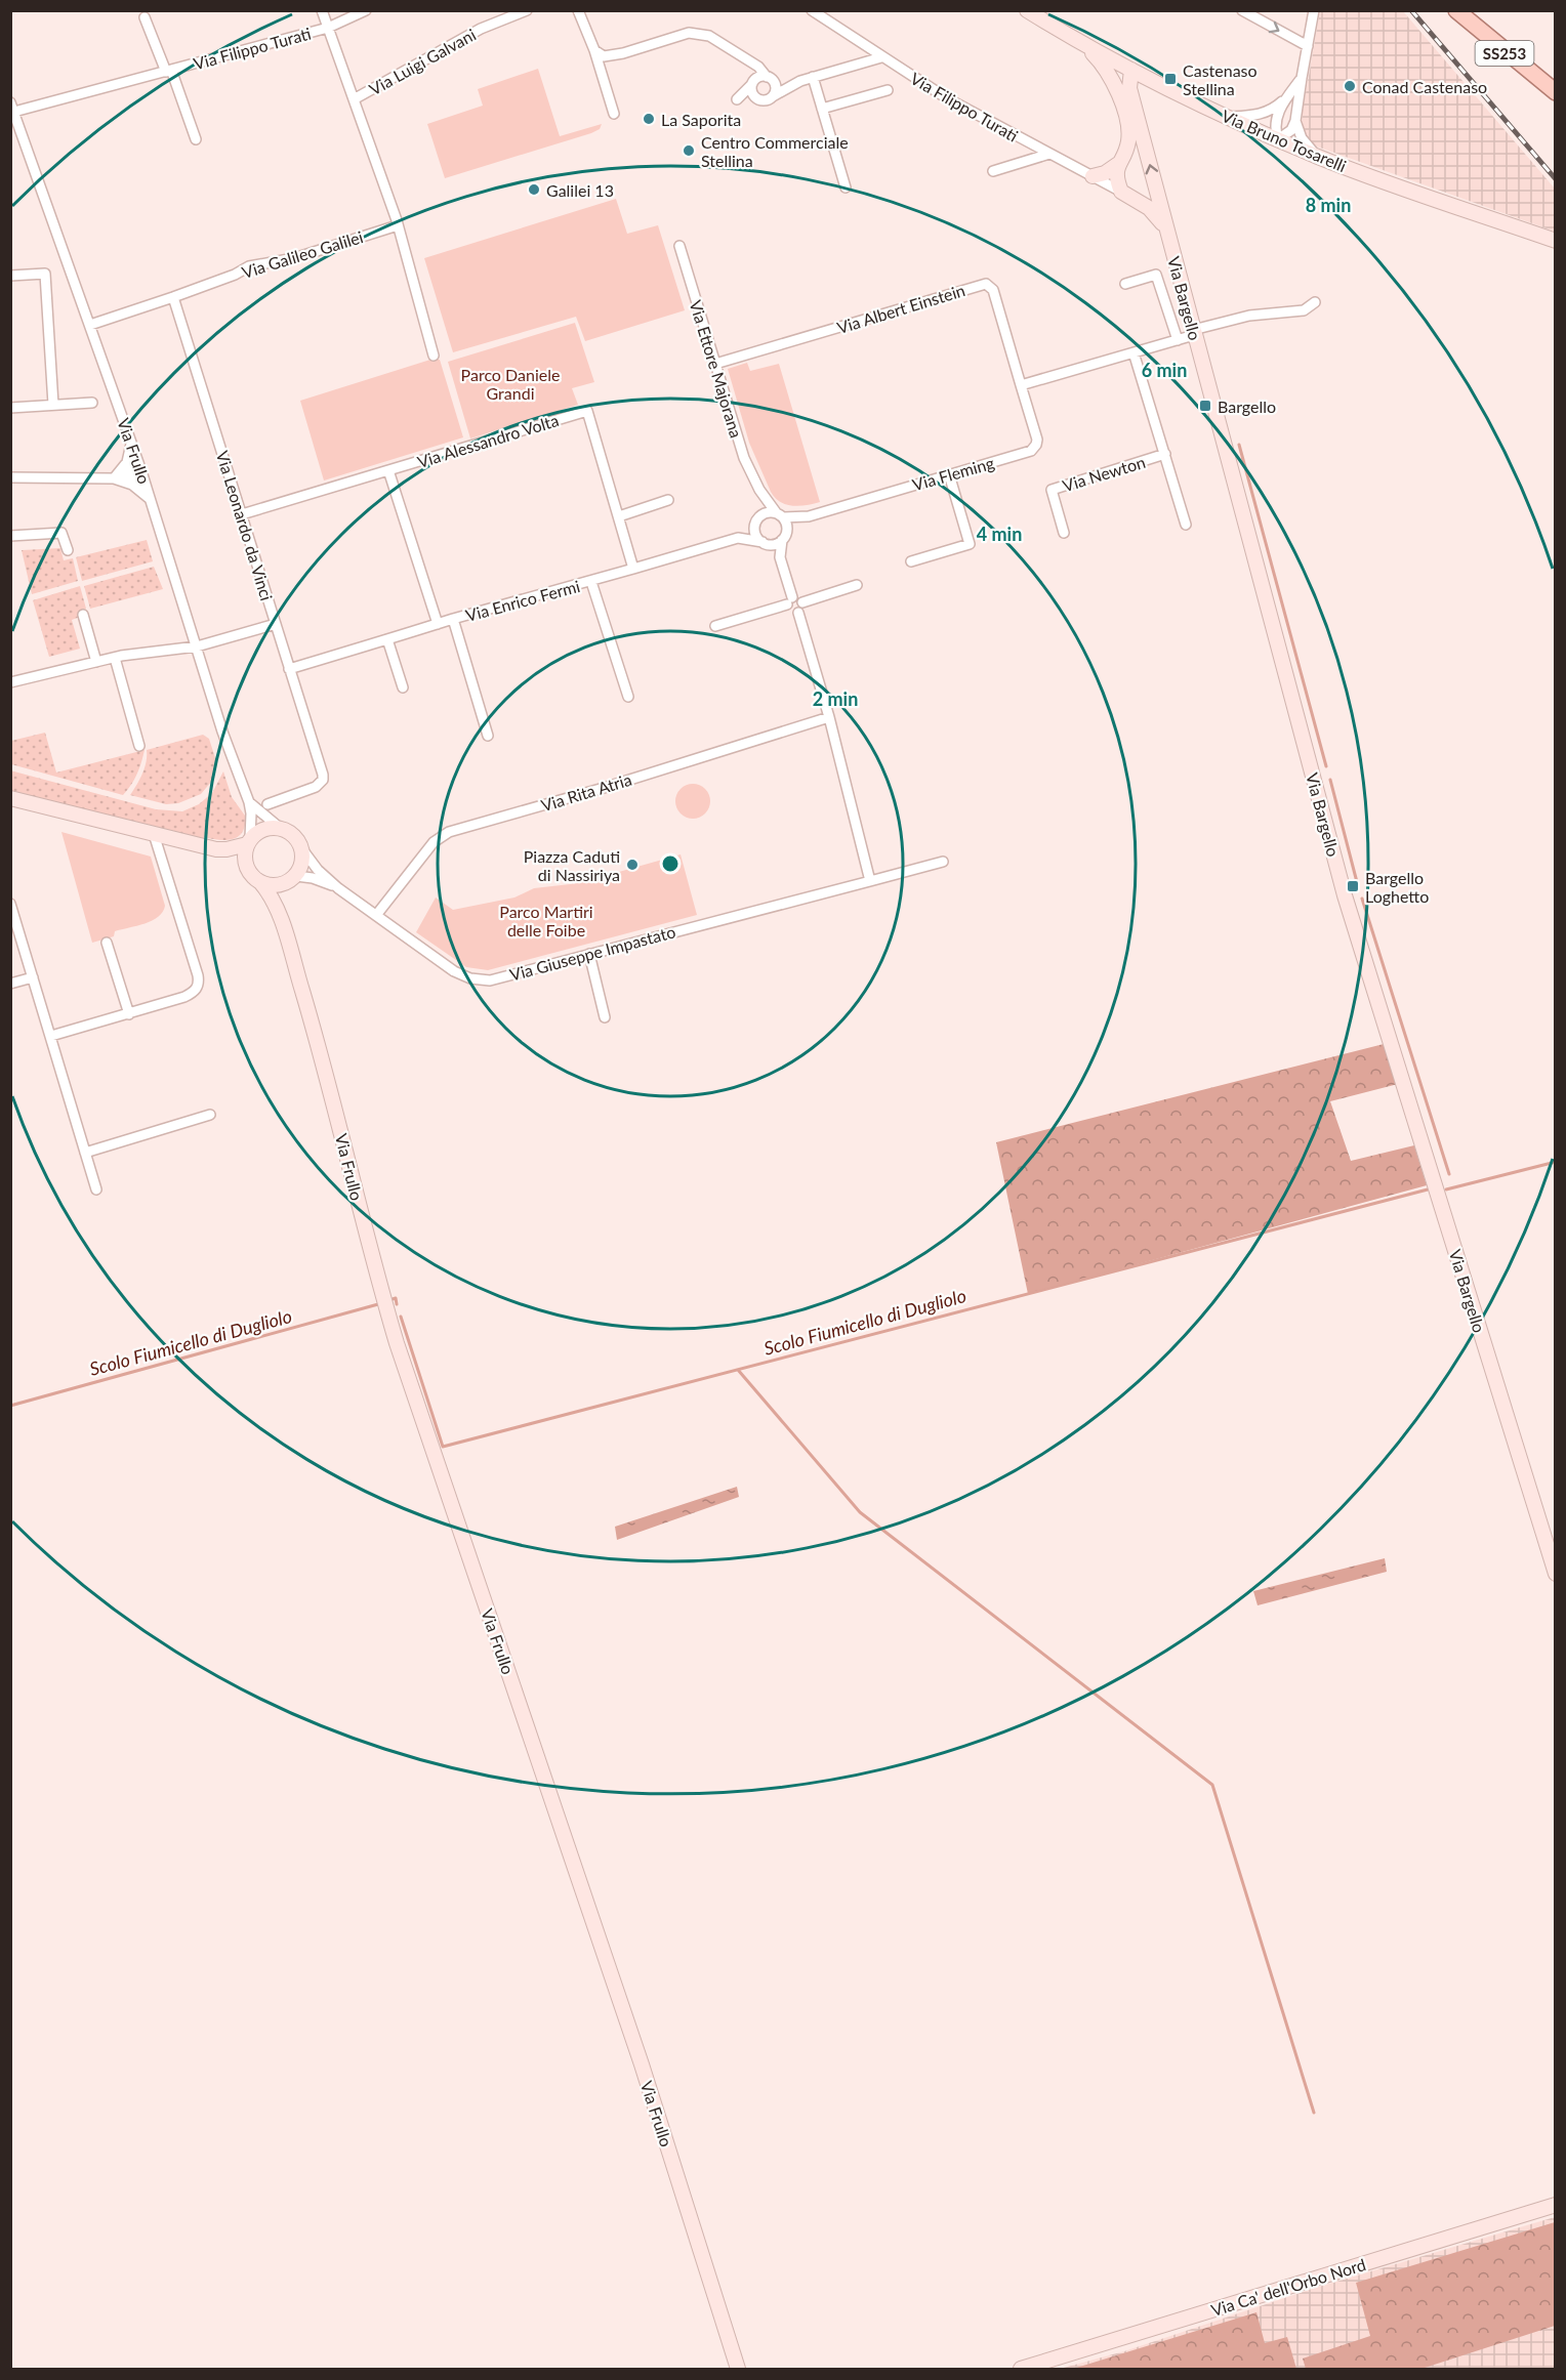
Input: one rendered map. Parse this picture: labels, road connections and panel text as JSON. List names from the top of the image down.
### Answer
{
  "streets": {
    "main road": ["SS253"],
    "street": [
      "Via Filippo Turati",
      "Via Luigi Galvani",
      "Via Bruno Tosarelli",
      "Via Galileo Galilei",
      "Via Bargello",
      "Via Albert Einstein",
      "Via Ettore Majorana",
      "Via Alessandro Volta",
      "Via Frullo",
      "Via Fleming",
      "Via Newton",
      "Via Leonardo da Vinci",
      "Via Enrico Fermi",
      "Via Rita Atria",
      "Via Giuseppe Impastato",
      "Via Ca' dell'Orbo Nord"
    ]
  },
  "crossings": [
    ["Via Filippo Turati", "Via Bargello"],
    ["Via Filippo Turati", "Via Frullo"],
    ["Via Bruno Tosarelli", "Via Bargello"],
    ["Via Galileo Galilei", "Via Leonardo da Vinci"],
    ["Via Albert Einstein", "Via Ettore Majorana"],
    ["Via Albert Einstein", "Via Fleming"],
    ["Via Ettore Majorana", "Via Fleming"],
    ["Via Ettore Majorana", "Via Enrico Fermi"],
    ["Via Alessandro Volta", "Via Leonardo da Vinci"],
    ["Via Frullo", "Via Giuseppe Impastato"],
    ["Via Fleming", "Via Enrico Fermi"],
    ["Via Leonardo da Vinci", "Via Enrico Fermi"],
    ["Via Rita Atria", "Via Giuseppe Impastato"]
  ],
  "water": ["Scolo Fiumicello di Dugliolo"],
  "parks": ["Parco Daniele Grandi", "Parco Martiri delle Foibe"],
  "places": {
    "transit": ["Castenaso Stellina", "Bargello", "Bargello Loghetto"],
    "other": [
      "Conad Castenaso",
      "La Saporita",
      "Centro Commerciale Stellina",
      "Galilei 13",
      "Piazza Caduti di Nassiriya"
    ]
  },
  "rings": [
    "8 min",
    "6 min",
    "4 min",
    "2 min"
  ]
}
